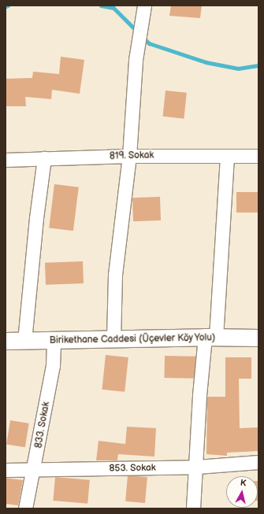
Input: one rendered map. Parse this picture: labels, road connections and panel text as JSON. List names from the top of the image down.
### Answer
{
  "streets": {
    "street": [
      "819. Sokak",
      "Birikethane Caddesi (Üçevler Köy Yolu)",
      "833. Sokak",
      "853. Sokak"
    ]
  },
  "crossings": [
    ["Birikethane Caddesi (Üçevler Köy Yolu)", "833. Sokak"],
    ["833. Sokak", "853. Sokak"]
  ],
  "north": "top"
}
